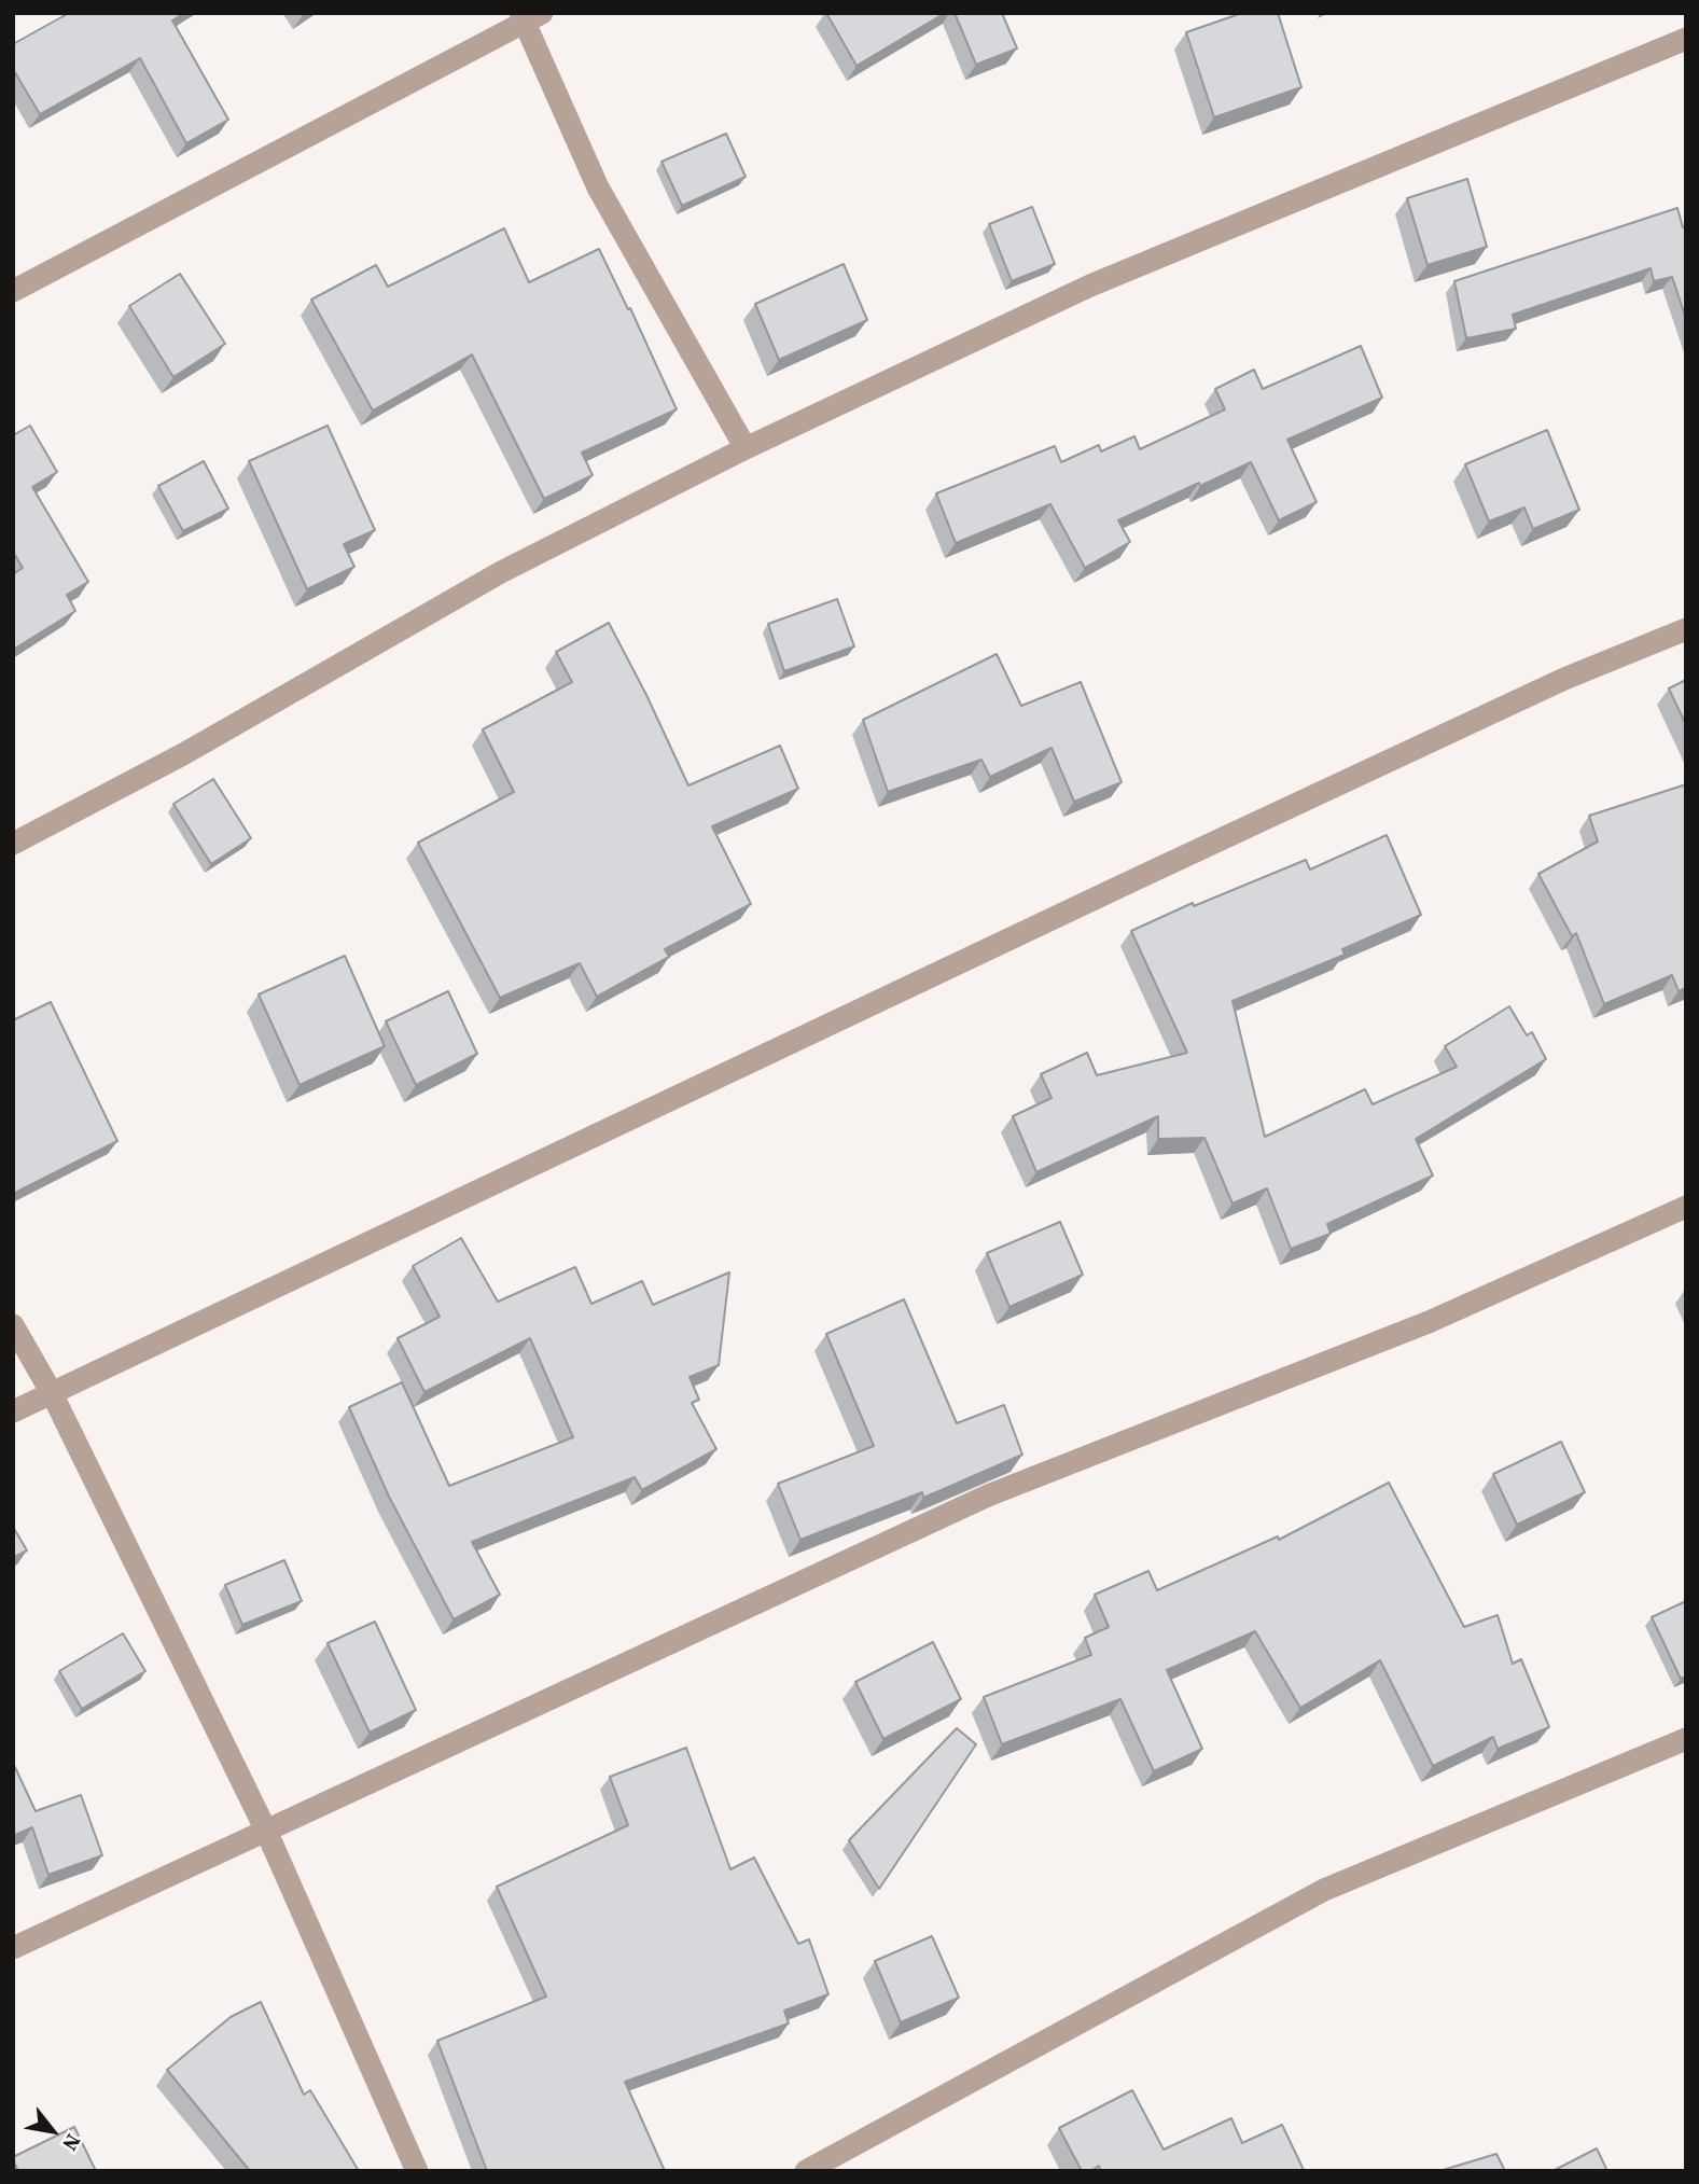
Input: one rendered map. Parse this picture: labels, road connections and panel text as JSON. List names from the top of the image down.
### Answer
{
  "north": "bottom right"
}
